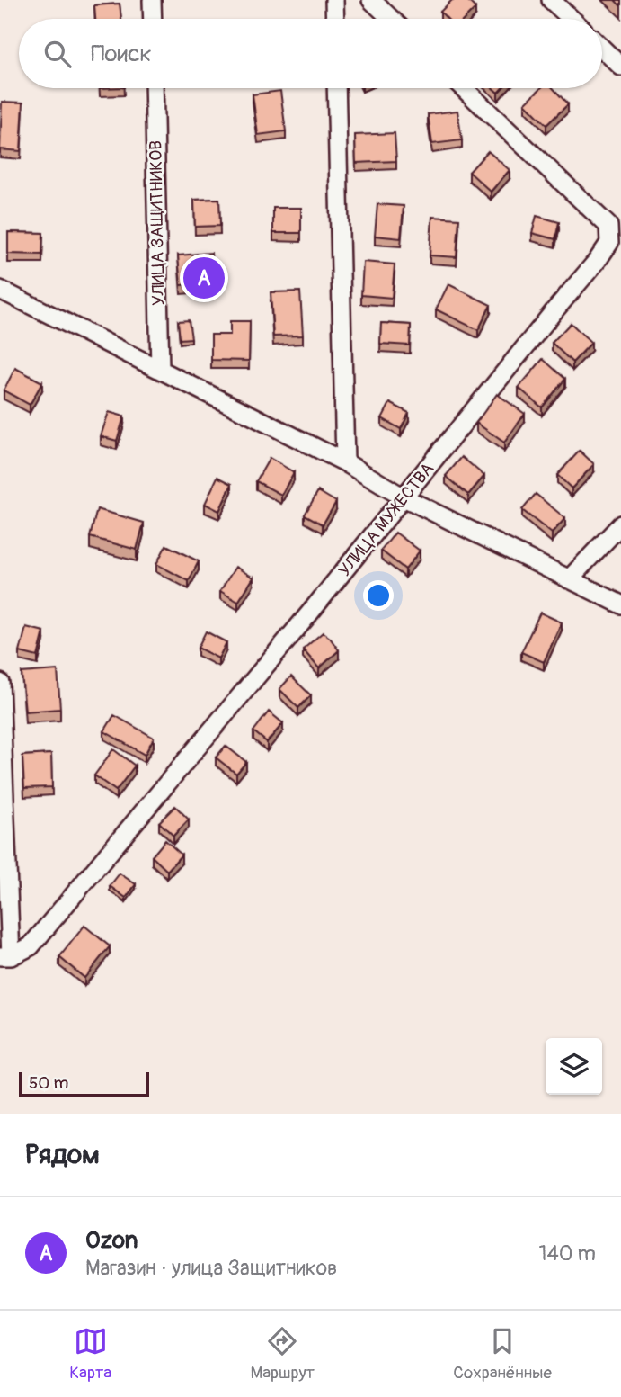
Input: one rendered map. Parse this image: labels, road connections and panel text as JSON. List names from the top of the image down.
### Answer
{
  "streets": {
    "street": ["УЛИЦА ЗАЩИТНИКОВ", "УЛИЦА МУЖЕСТВА"]
  },
  "scale_bar": "50 m",
  "page": {
    "search": "Поиск",
    "pins": "A",
    "scale": "50 m",
    "heading": "Рядом",
    "list": [
      {
        "mark": "A",
        "name": "Ozon",
        "note": "Магазин · улица Защитников",
        "value": "140 m"
      }
    ],
    "nav": ["Карта", "Маршрут", "Сохранённые"]
  }
}
